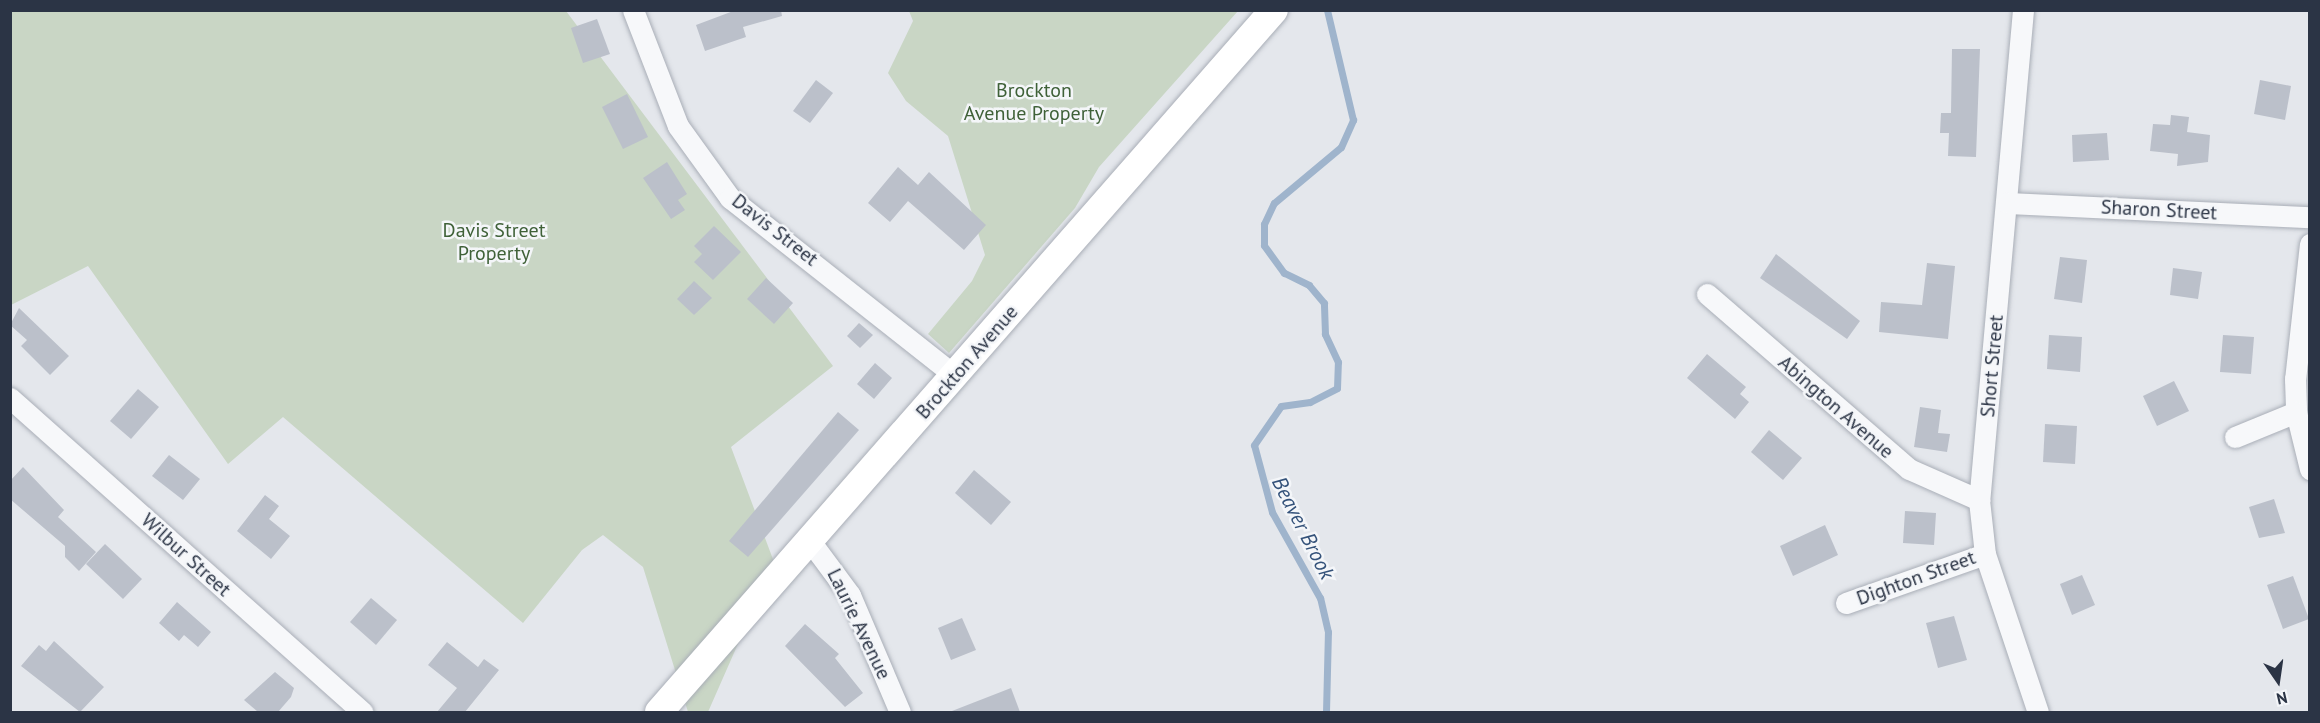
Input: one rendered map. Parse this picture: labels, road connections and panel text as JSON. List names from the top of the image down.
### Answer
{
  "streets": {
    "main road": ["Brockton Avenue"],
    "street": [
      "Sharon Street",
      "Davis Street",
      "Short Street",
      "Abington Avenue",
      "Wilbur Street",
      "Dighton Street",
      "Laurie Avenue"
    ]
  },
  "crossings": [
    ["Sharon Street", "Short Street"],
    ["Davis Street", "Brockton Avenue"],
    ["Brockton Avenue", "Laurie Avenue"],
    ["Short Street", "Abington Avenue"],
    ["Short Street", "Dighton Street"]
  ],
  "water": ["Beaver Brook"],
  "parks": ["Brockton Avenue Property", "Davis Street Property"],
  "north": "bottom"
}
